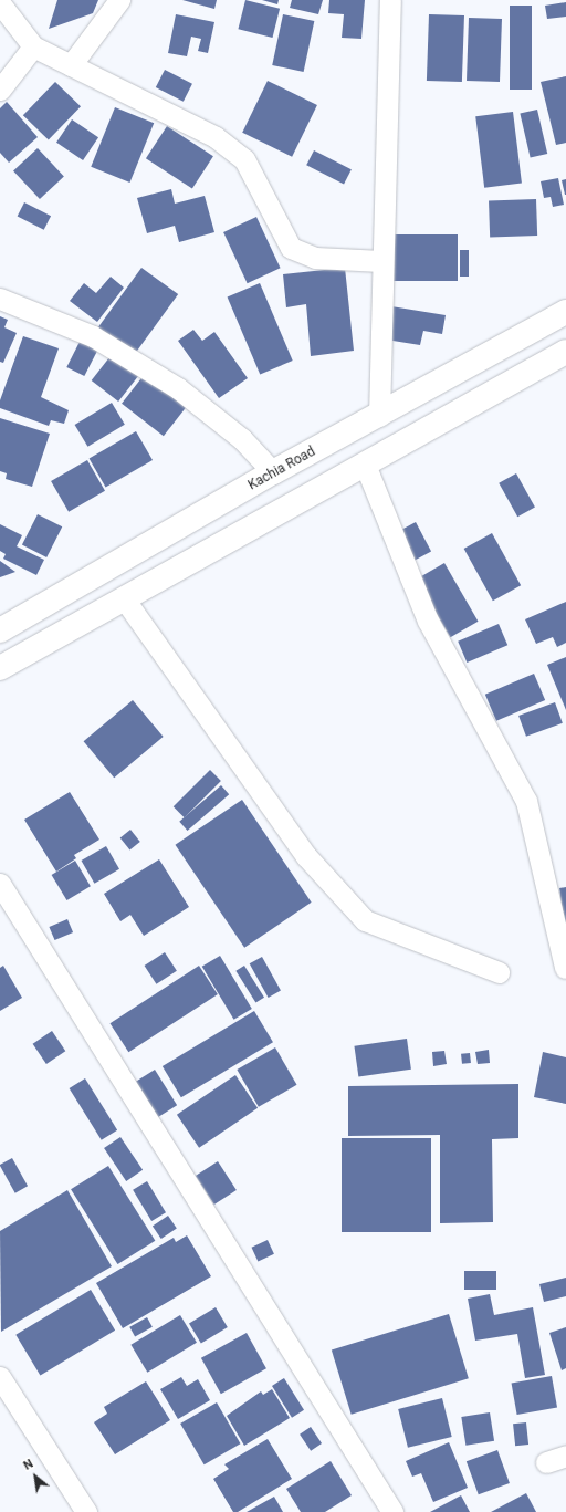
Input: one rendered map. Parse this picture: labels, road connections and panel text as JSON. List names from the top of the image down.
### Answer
{
  "streets": {
    "highway": ["Kachia Road"]
  },
  "north": "top left"
}
